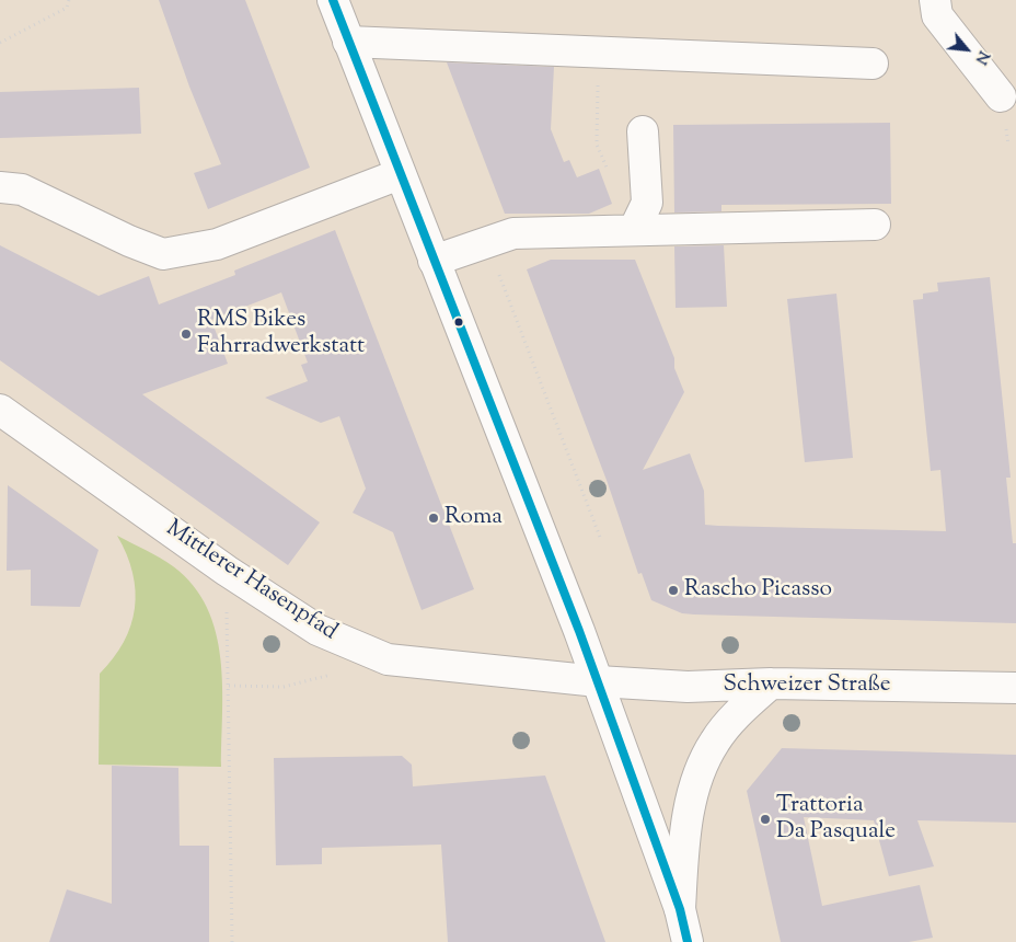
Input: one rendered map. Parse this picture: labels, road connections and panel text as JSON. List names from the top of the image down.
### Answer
{
  "streets": {
    "street": ["Mittlerer Hasenpfad", "Schweizer Straße"]
  },
  "crossings": [
    ["Mittlerer Hasenpfad", "Schweizer Straße"]
  ],
  "places": [
    "RMS Bikes Fahrradwerkstatt",
    "Roma",
    "Rascho Picasso",
    "Trattoria Da Pasquale"
  ],
  "north": "bottom right"
}
